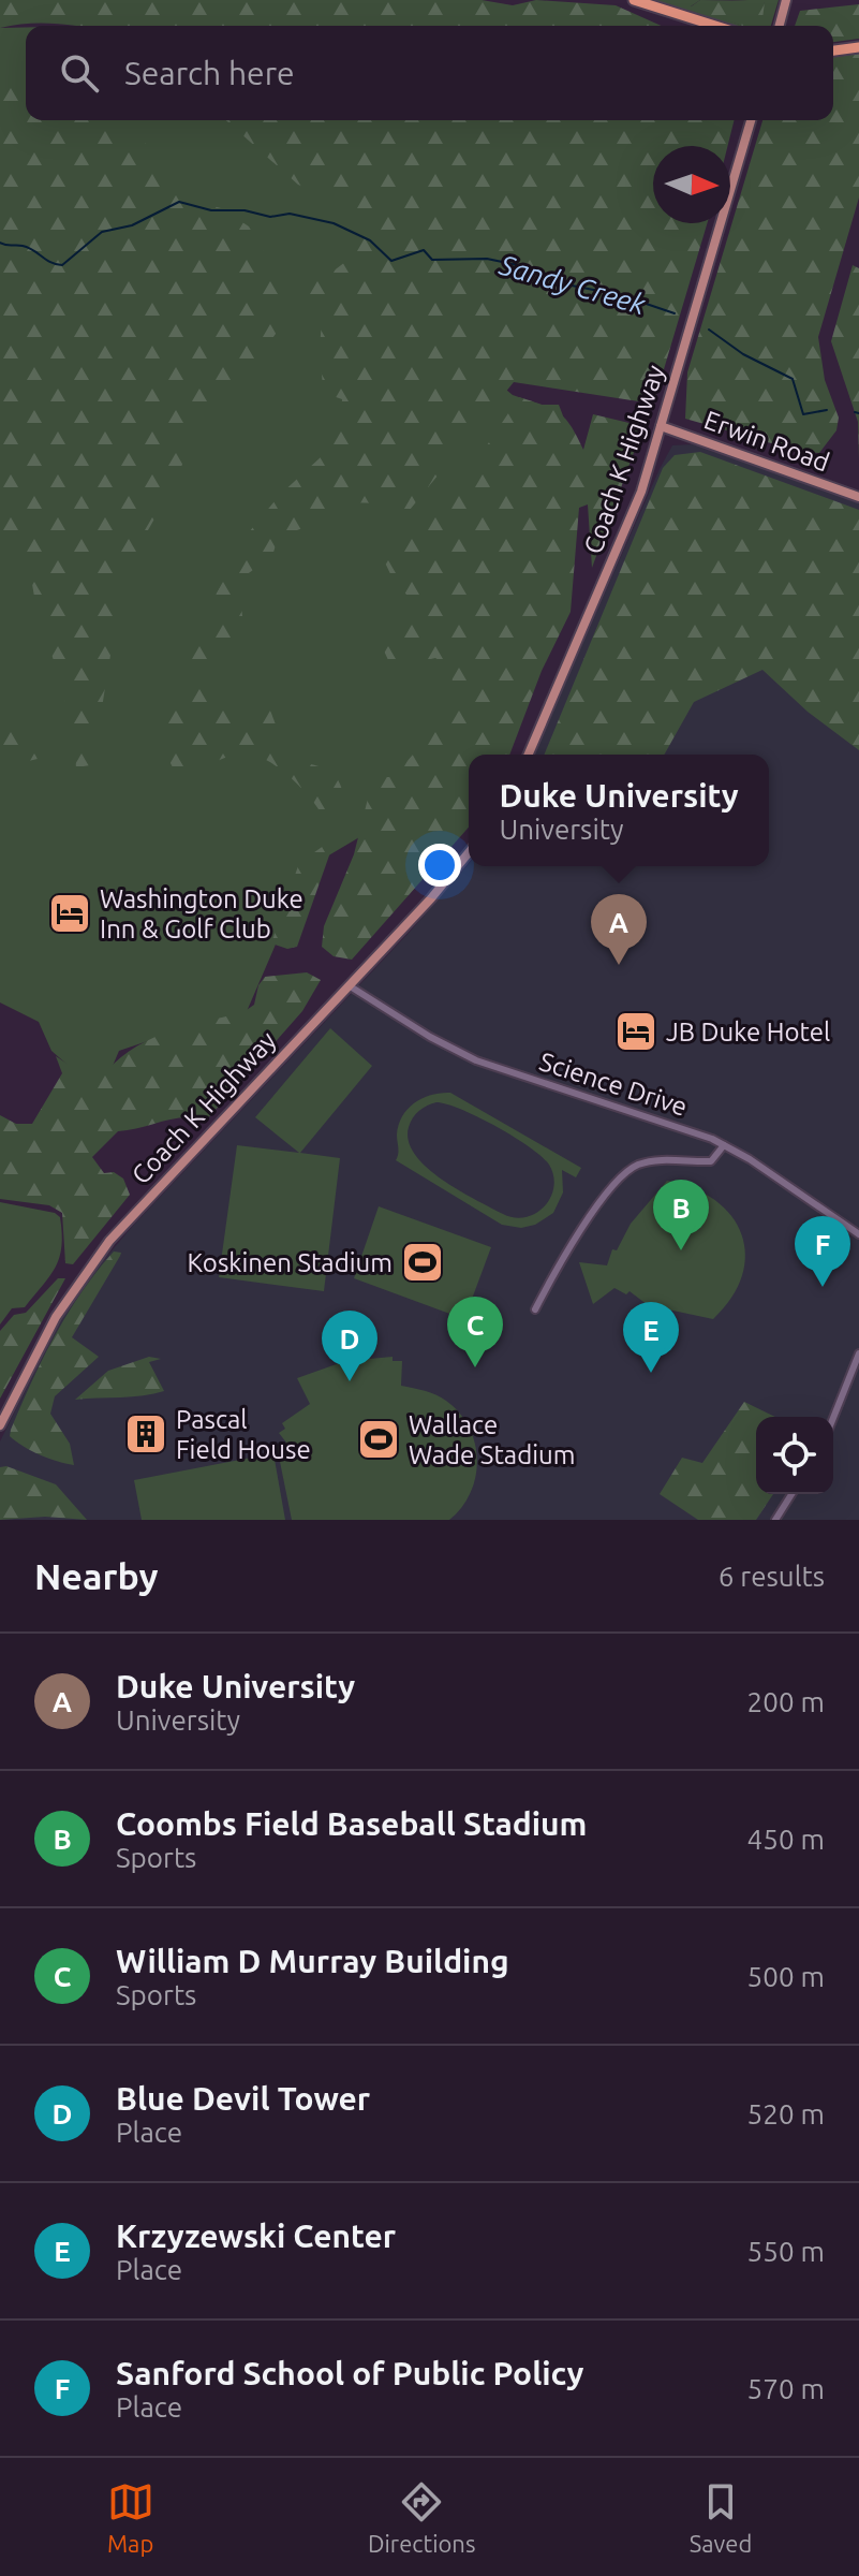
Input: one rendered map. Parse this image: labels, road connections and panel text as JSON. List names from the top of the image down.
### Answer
{
  "streets": {
    "main road": ["Erwin Road", "Coach K Highway"],
    "street": ["Science Drive"]
  },
  "crossings": [
    ["Erwin Road", "Coach K Highway"],
    ["Coach K Highway", "Science Drive"]
  ],
  "water": ["Sandy Creek"],
  "places": {
    "hotel": ["Washington Duke Inn & Golf Club", "JB Duke Hotel"],
    "sports": ["Koskinen Stadium", "Wallace Wade Stadium"],
    "building": ["Pascal Field House"]
  },
  "north": "right",
  "page": {
    "search": "Search here",
    "popup": ["Duke University", "University"],
    "pins": [
      "A",
      "B",
      "F",
      "C",
      "E",
      "D"
    ],
    "heading": ["Nearby", "6 results"],
    "list": [
      {
        "mark": "A",
        "name": "Duke University",
        "note": "University",
        "value": "200 m"
      },
      {
        "mark": "B",
        "name": "Coombs Field Baseball Stadium",
        "note": "Sports",
        "value": "450 m"
      },
      {
        "mark": "C",
        "name": "William D Murray Building",
        "note": "Sports",
        "value": "500 m"
      },
      {
        "mark": "D",
        "name": "Blue Devil Tower",
        "note": "Place",
        "value": "520 m"
      },
      {
        "mark": "E",
        "name": "Krzyzewski Center",
        "note": "Place",
        "value": "550 m"
      },
      {
        "mark": "F",
        "name": "Sanford School of Public Policy",
        "note": "Place",
        "value": "570 m"
      }
    ],
    "nav": ["Map", "Directions", "Saved"]
  }
}
